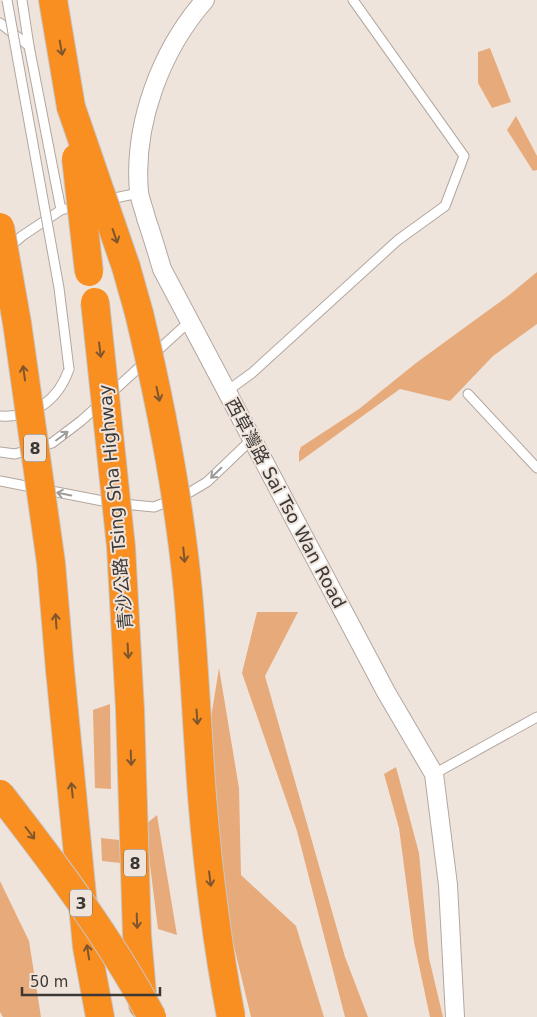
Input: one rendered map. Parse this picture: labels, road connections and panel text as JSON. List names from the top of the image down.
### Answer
{
  "streets": {
    "highway": ["8", "青沙公路 Tsing Sha Highway", "3"],
    "street": ["西草灣路 Sai Tso Wan Road"]
  },
  "scale_bar": "50 m"
}
